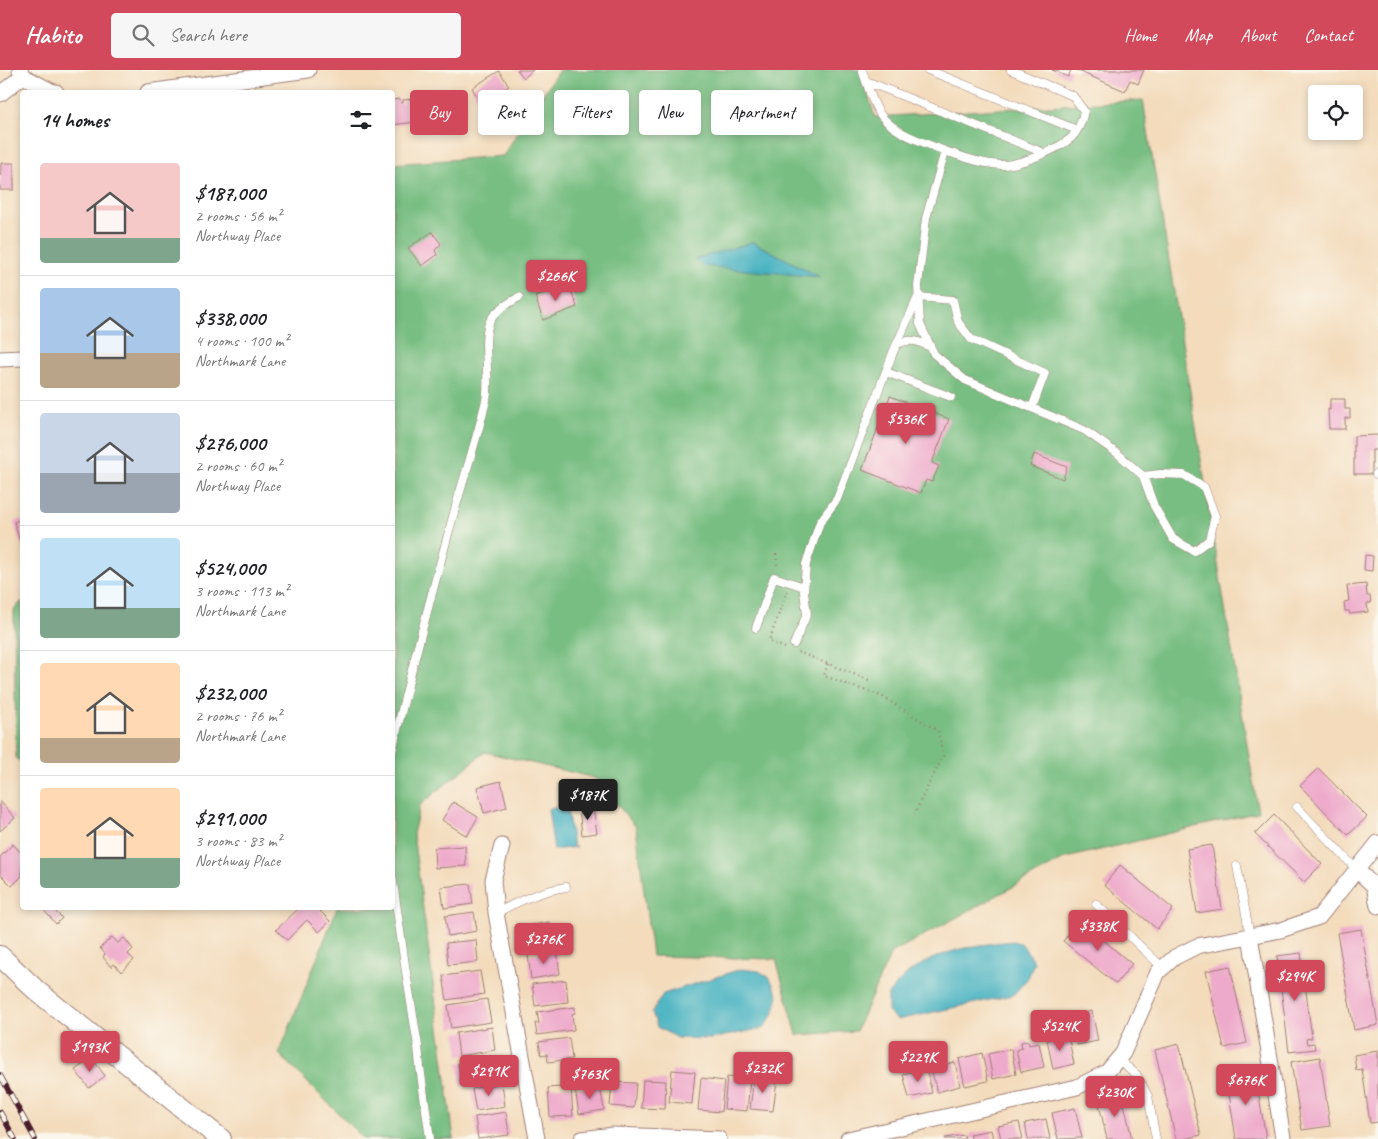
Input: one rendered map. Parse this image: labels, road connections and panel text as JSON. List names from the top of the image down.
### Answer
{
  "page": {
    "header": "Habito",
    "search": "Search here",
    "nav": [
      "Home",
      "Map",
      "About",
      "Contact"
    ],
    "chip": [
      "Buy",
      "Rent",
      "Filters",
      "New",
      "Apartment"
    ],
    "heading": "14 homes",
    "list": [
      {
        "name": "$187,000",
        "note": "2 rooms · 56 m² · Northway Place"
      },
      {
        "name": "$338,000",
        "note": "4 rooms · 100 m² · Northmark Lane"
      },
      {
        "name": "$276,000",
        "note": "2 rooms · 60 m² · Northway Place"
      },
      {
        "name": "$524,000",
        "note": "3 rooms · 113 m² · Northmark Lane"
      },
      {
        "name": "$232,000",
        "note": "2 rooms · 76 m² · Northmark Lane"
      },
      {
        "name": "$291,000",
        "note": "3 rooms · 83 m² · Northway Place"
      }
    ],
    "price": [
      "$266K",
      "$536K",
      "$187K",
      "$338K",
      "$276K",
      "$294K",
      "$524K",
      "$193K",
      "$229K",
      "$232K",
      "$291K",
      "$763K",
      "$676K",
      "$230K"
    ]
  }
}
